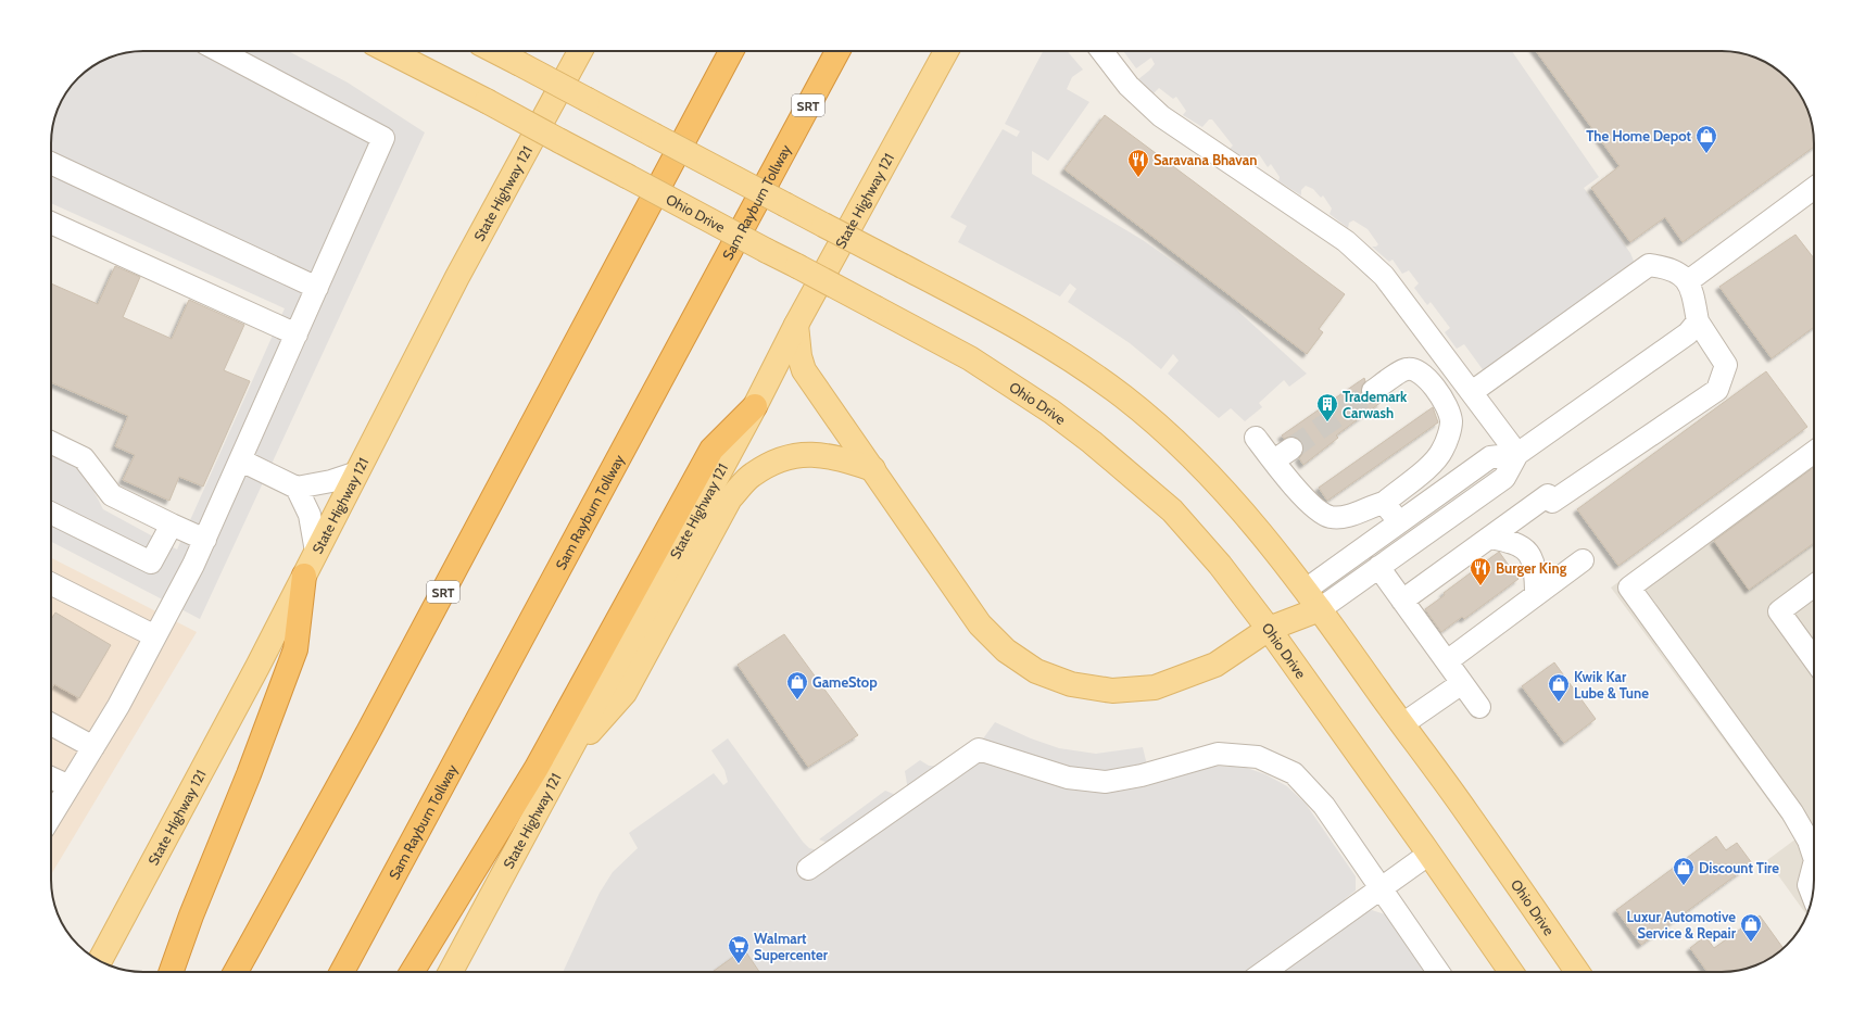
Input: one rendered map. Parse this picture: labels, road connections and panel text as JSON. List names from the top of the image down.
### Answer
{
  "streets": {
    "highway": ["SRT", "Sam Rayburn Tollway"],
    "main road": ["State Highway 121", "Ohio Drive"]
  },
  "places": {
    "shop": [
      "The Home Depot",
      "GameStop",
      "Kwik Kar Lube & Tune",
      "Discount Tire",
      "Luxur Automotive Service & Repair"
    ],
    "restaurant": ["Saravana Bhavan", "Burger King"],
    "building": ["Trademark Carwash"],
    "supermarket": ["Walmart Supercenter"]
  }
}
